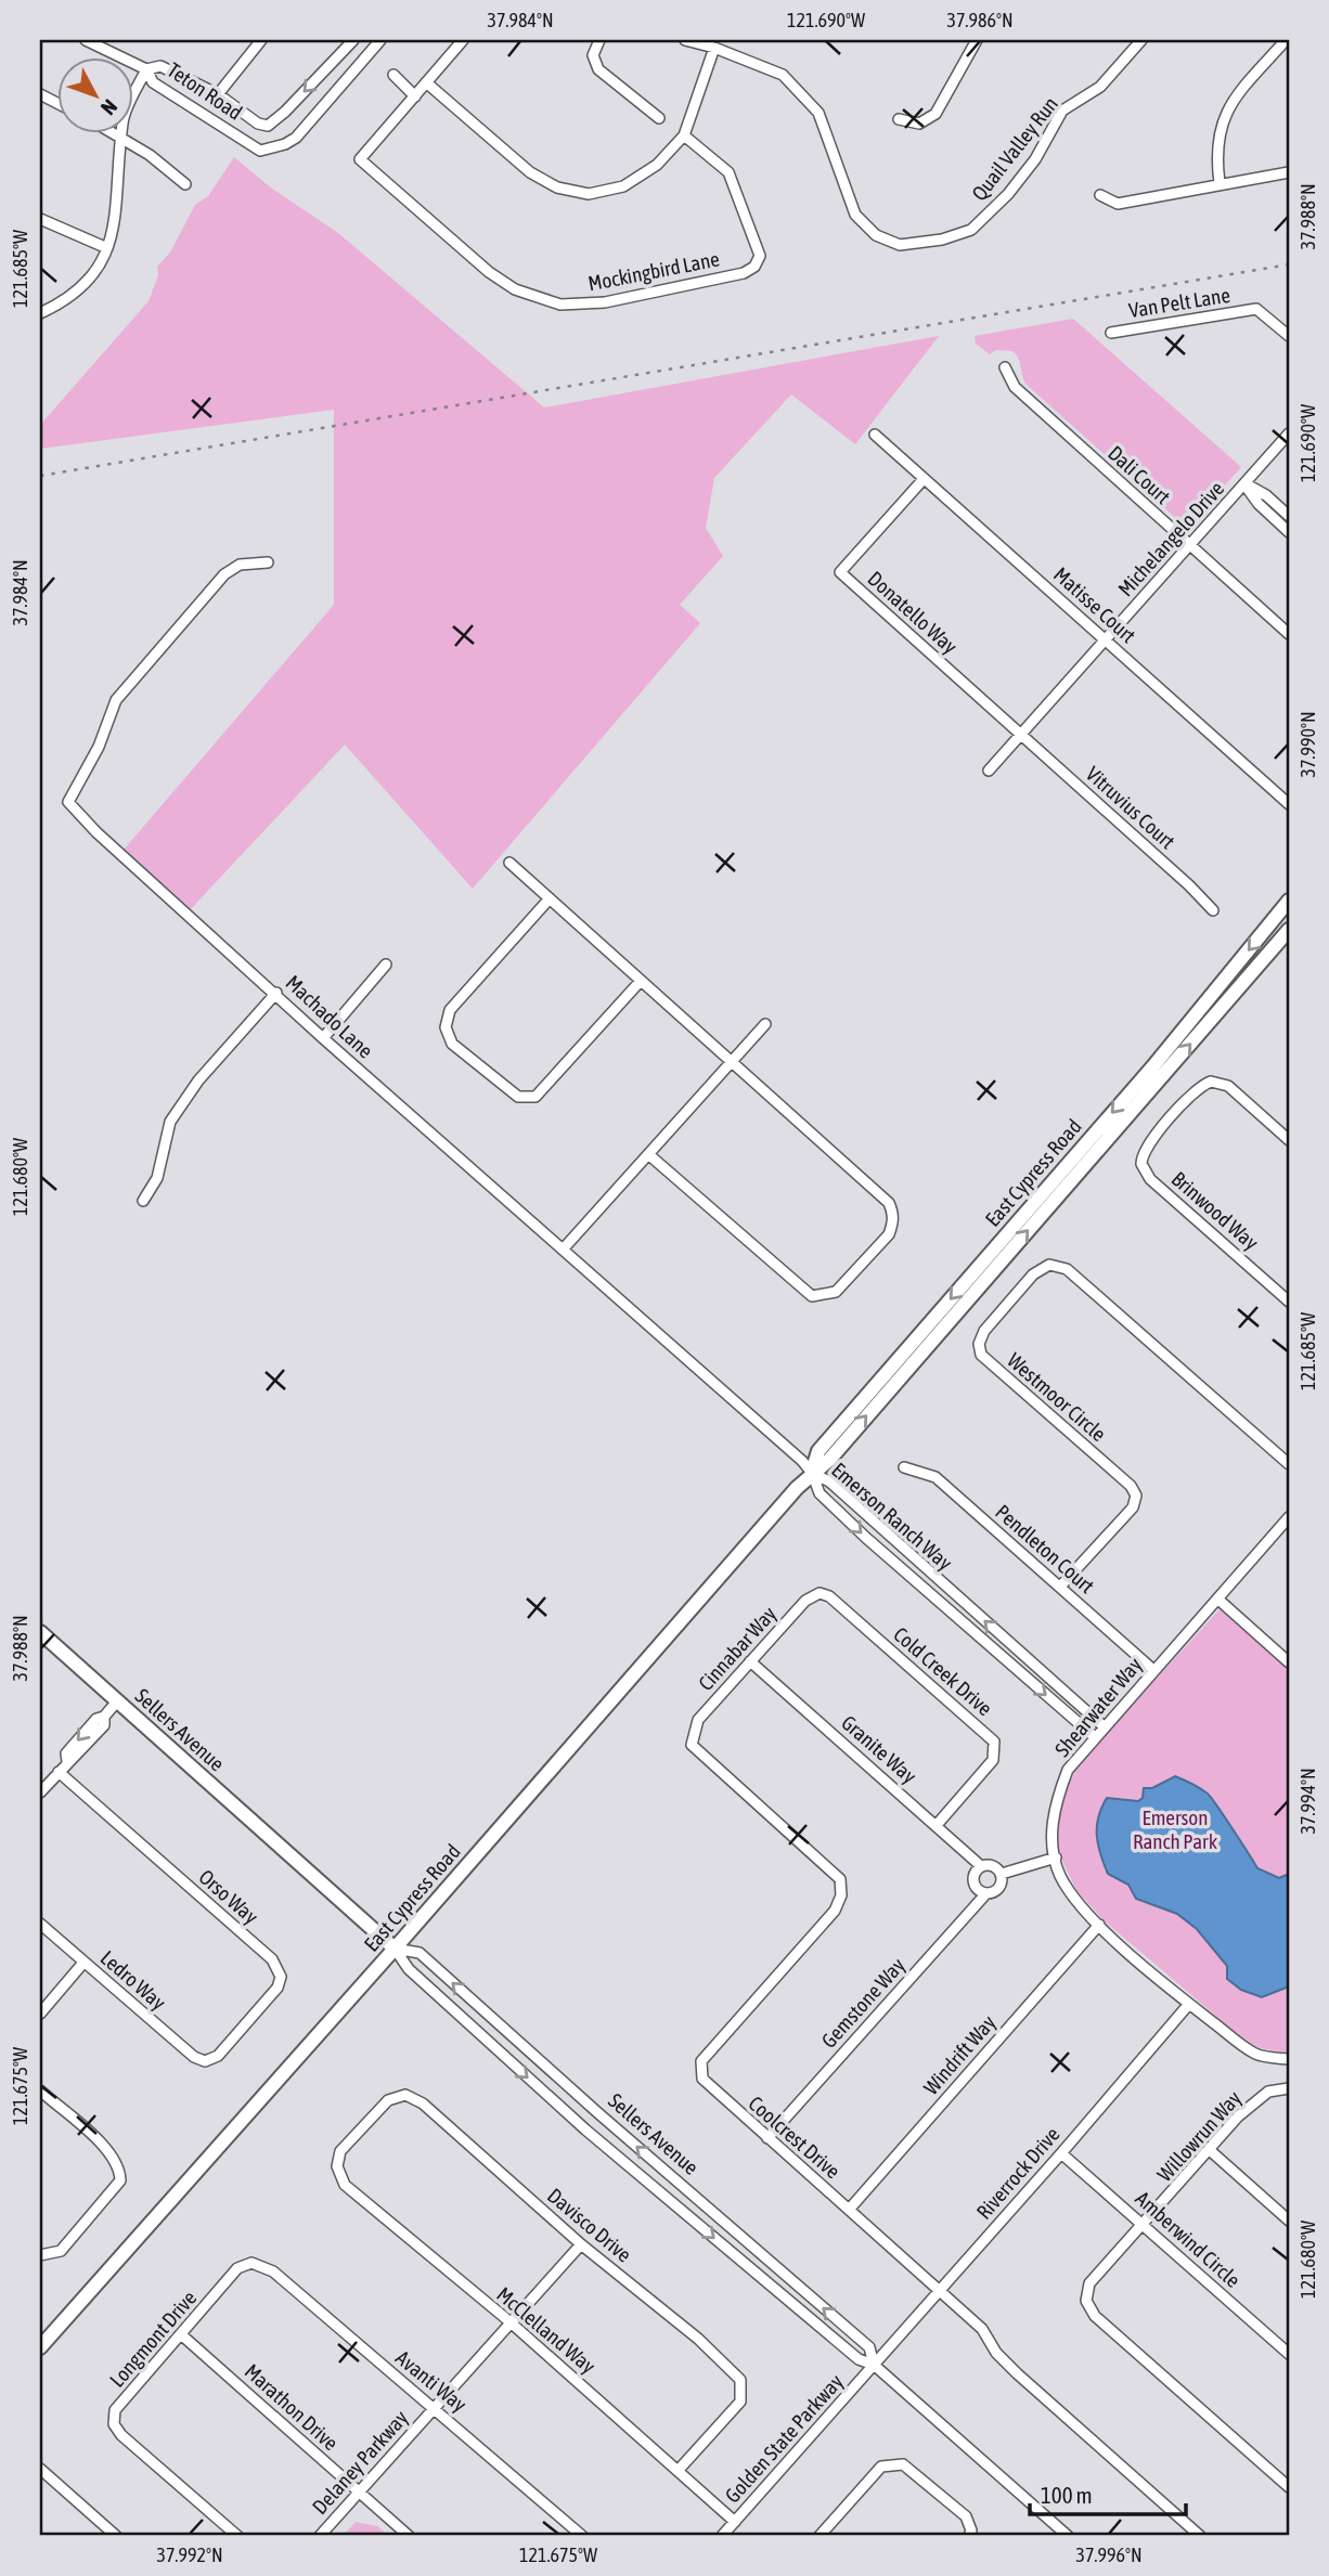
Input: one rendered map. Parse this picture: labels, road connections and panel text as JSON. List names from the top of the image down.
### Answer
{
  "streets": {
    "street": [
      "Teton Road",
      "Quail Valley Run",
      "Mockingbird Lane",
      "Van Pelt Lane",
      "Dali Court",
      "Michelangelo Drive",
      "Matisse Court",
      "Donatello Way",
      "Vitruvius Court",
      "Machado Lane",
      "East Cypress Road",
      "Brinwood Way",
      "Westmoor Circle",
      "Emerson Ranch Way",
      "Pendleton Court",
      "Cinnabar Way",
      "Cold Creek Drive",
      "Shearwater Way",
      "Sellers Avenue",
      "Granite Way",
      "Orso Way",
      "Ledro Way",
      "Gemstone Way",
      "Windrift Way",
      "Willowrun Way",
      "Coolcrest Drive",
      "Riverrock Drive",
      "Davisco Drive",
      "Amberwind Circle",
      "McClelland Way",
      "Longmont Drive",
      "Avanti Way",
      "Marathon Drive",
      "Golden State Parkway",
      "Delaney Parkway"
    ]
  },
  "crossings": [
    ["Dali Court", "Michelangelo Drive"],
    ["Michelangelo Drive", "Matisse Court"],
    ["Michelangelo Drive", "Donatello Way"],
    ["Michelangelo Drive", "Vitruvius Court"],
    ["Matisse Court", "Donatello Way"],
    ["Donatello Way", "Vitruvius Court"],
    ["Machado Lane", "East Cypress Road"],
    ["Machado Lane", "Emerson Ranch Way"],
    ["East Cypress Road", "Emerson Ranch Way"],
    ["East Cypress Road", "Sellers Avenue"],
    ["Westmoor Circle", "Pendleton Court"],
    ["Emerson Ranch Way", "Shearwater Way"],
    ["Pendleton Court", "Shearwater Way"],
    ["Cinnabar Way", "Cold Creek Drive"],
    ["Cinnabar Way", "Granite Way"],
    ["Cinnabar Way", "Coolcrest Drive"],
    ["Cold Creek Drive", "Granite Way"],
    ["Shearwater Way", "Windrift Way"],
    ["Shearwater Way", "Riverrock Drive"],
    ["Sellers Avenue", "Riverrock Drive"],
    ["Sellers Avenue", "Golden State Parkway"],
    ["Granite Way", "Gemstone Way"],
    ["Orso Way", "Ledro Way"],
    ["Gemstone Way", "Coolcrest Drive"],
    ["Windrift Way", "Coolcrest Drive"],
    ["Willowrun Way", "Amberwind Circle"],
    ["Coolcrest Drive", "Riverrock Drive"],
    ["Riverrock Drive", "Amberwind Circle"],
    ["Riverrock Drive", "Golden State Parkway"],
    ["Davisco Drive", "McClelland Way"],
    ["Davisco Drive", "Delaney Parkway"],
    ["McClelland Way", "Golden State Parkway"],
    ["McClelland Way", "Delaney Parkway"],
    ["Longmont Drive", "Avanti Way"],
    ["Longmont Drive", "Marathon Drive"],
    ["Avanti Way", "Delaney Parkway"],
    ["Marathon Drive", "Delaney Parkway"]
  ],
  "parks": ["Emerson Ranch Park"],
  "scale_bar": "100 m",
  "north": "bottom right",
  "coordinates": [
    "37.984°N",
    "121.690°W",
    "37.986°N",
    "37.988°N",
    "121.685°W",
    "37.990°N",
    "121.680°W",
    "37.994°N",
    "121.675°W",
    "37.992°N",
    "37.996°N"
  ]
}
